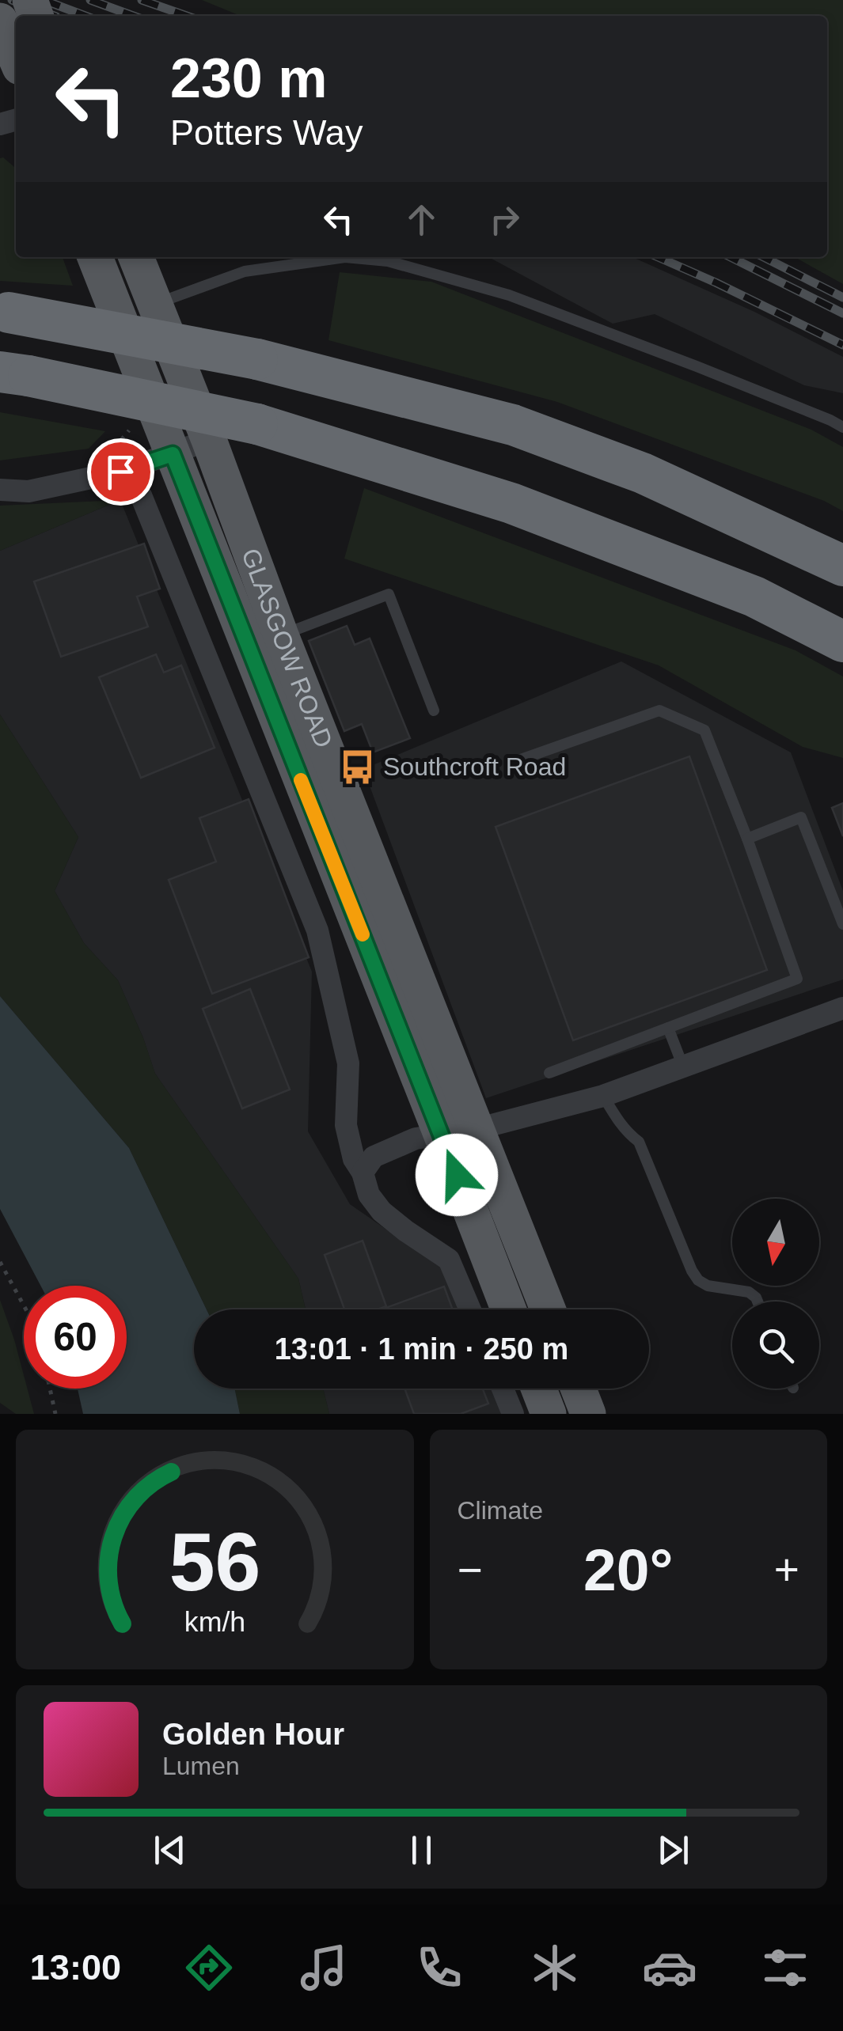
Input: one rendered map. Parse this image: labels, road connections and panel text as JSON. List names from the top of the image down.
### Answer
{
  "streets": {
    "main road": ["GLASGOW ROAD"]
  },
  "places": {
    "bus stop": ["Southcroft Road"]
  },
  "north": "bottom",
  "page": {
    "turn": ["230 m", "Potters Way"],
    "limit": "60",
    "trip": "13:01 · 1 min · 250 m",
    "tile": "Climate",
    "heat": ["−", "20°", "+"],
    "song": ["Golden Hour", "Lumen"],
    "tabs": "13:00",
    "gauge": ["56", "km/h"]
  }
}
